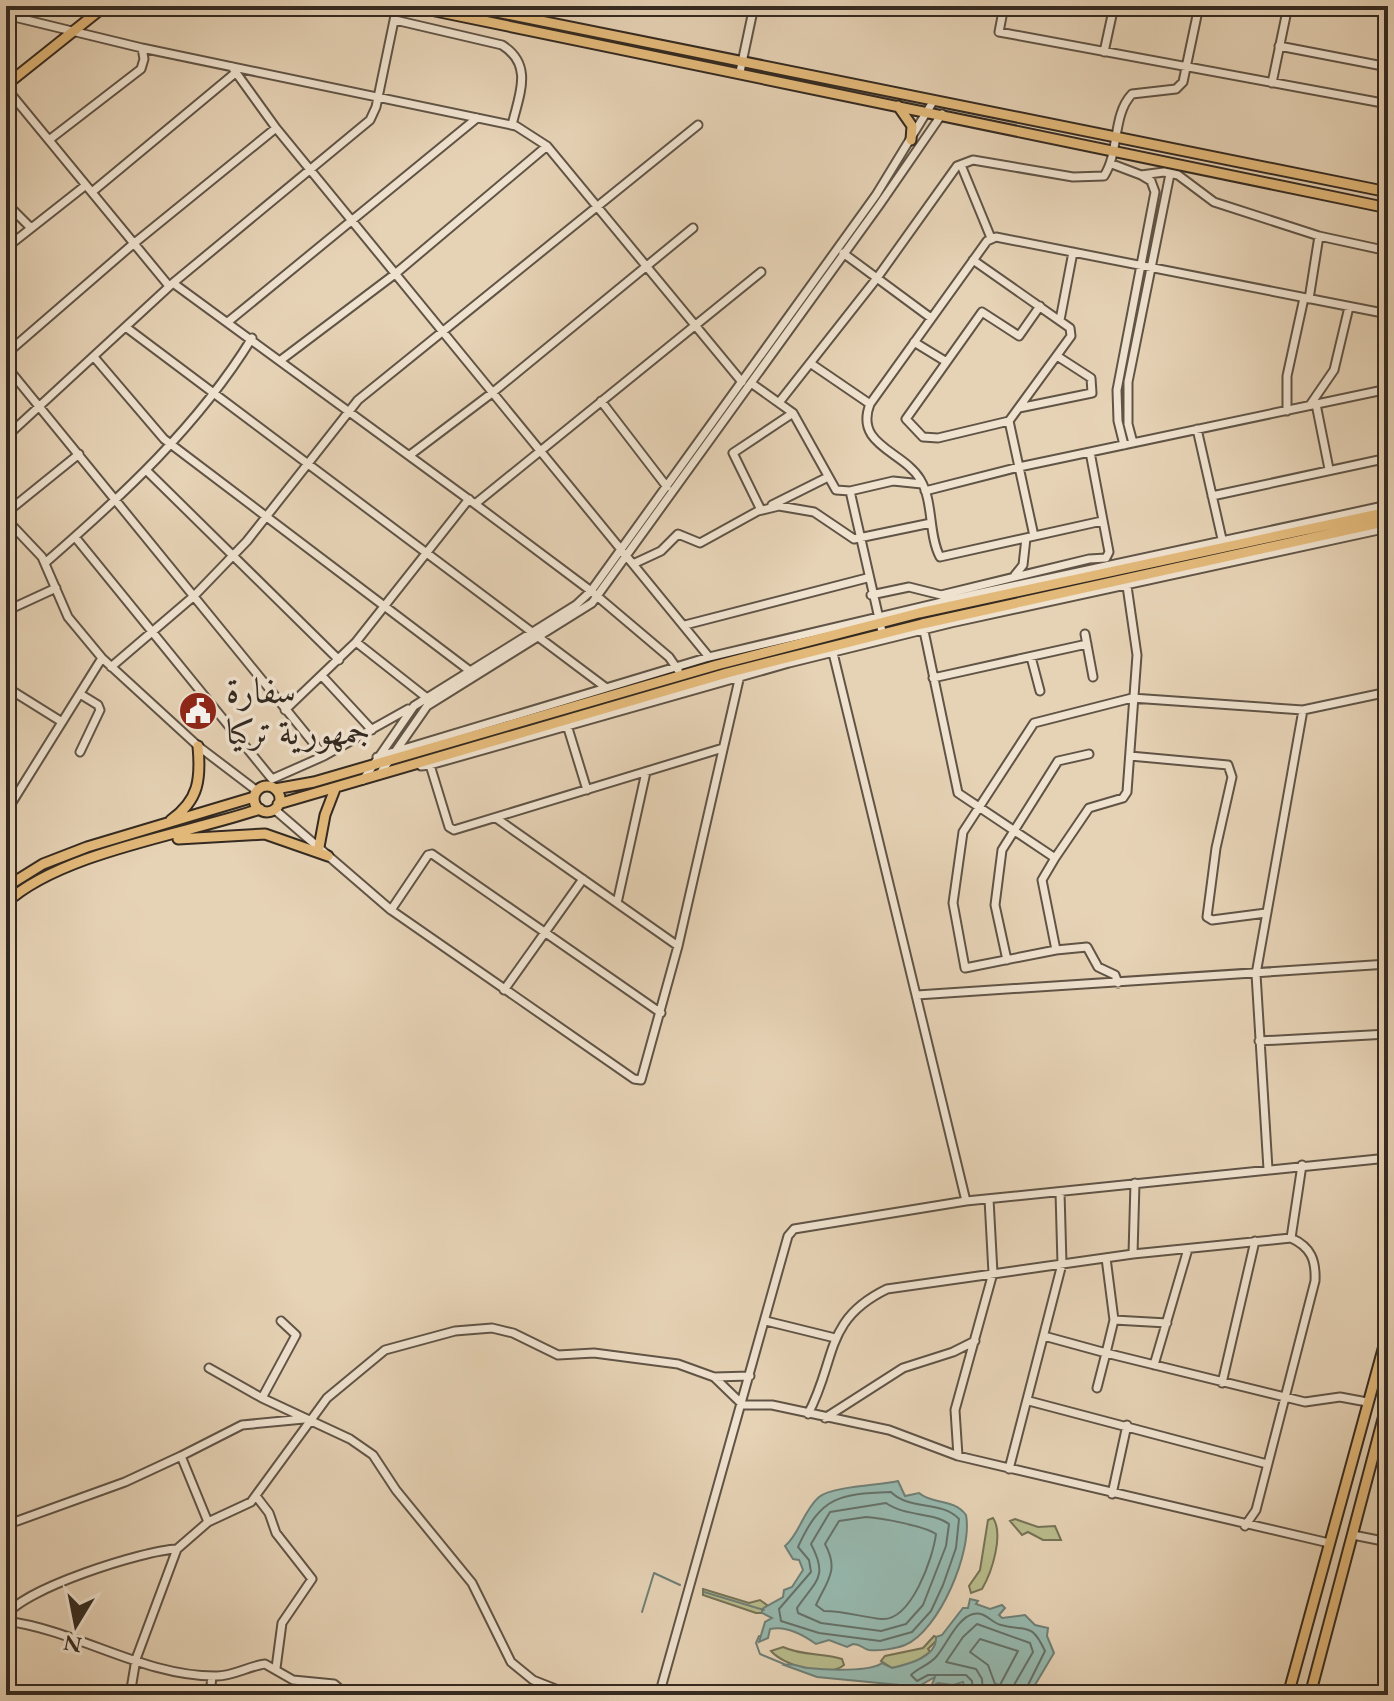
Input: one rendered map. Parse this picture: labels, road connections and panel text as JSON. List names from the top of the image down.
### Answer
{
  "places": {
    "public building": ["سفارة جمهورية تركيا"]
  },
  "north": "bottom"
}
